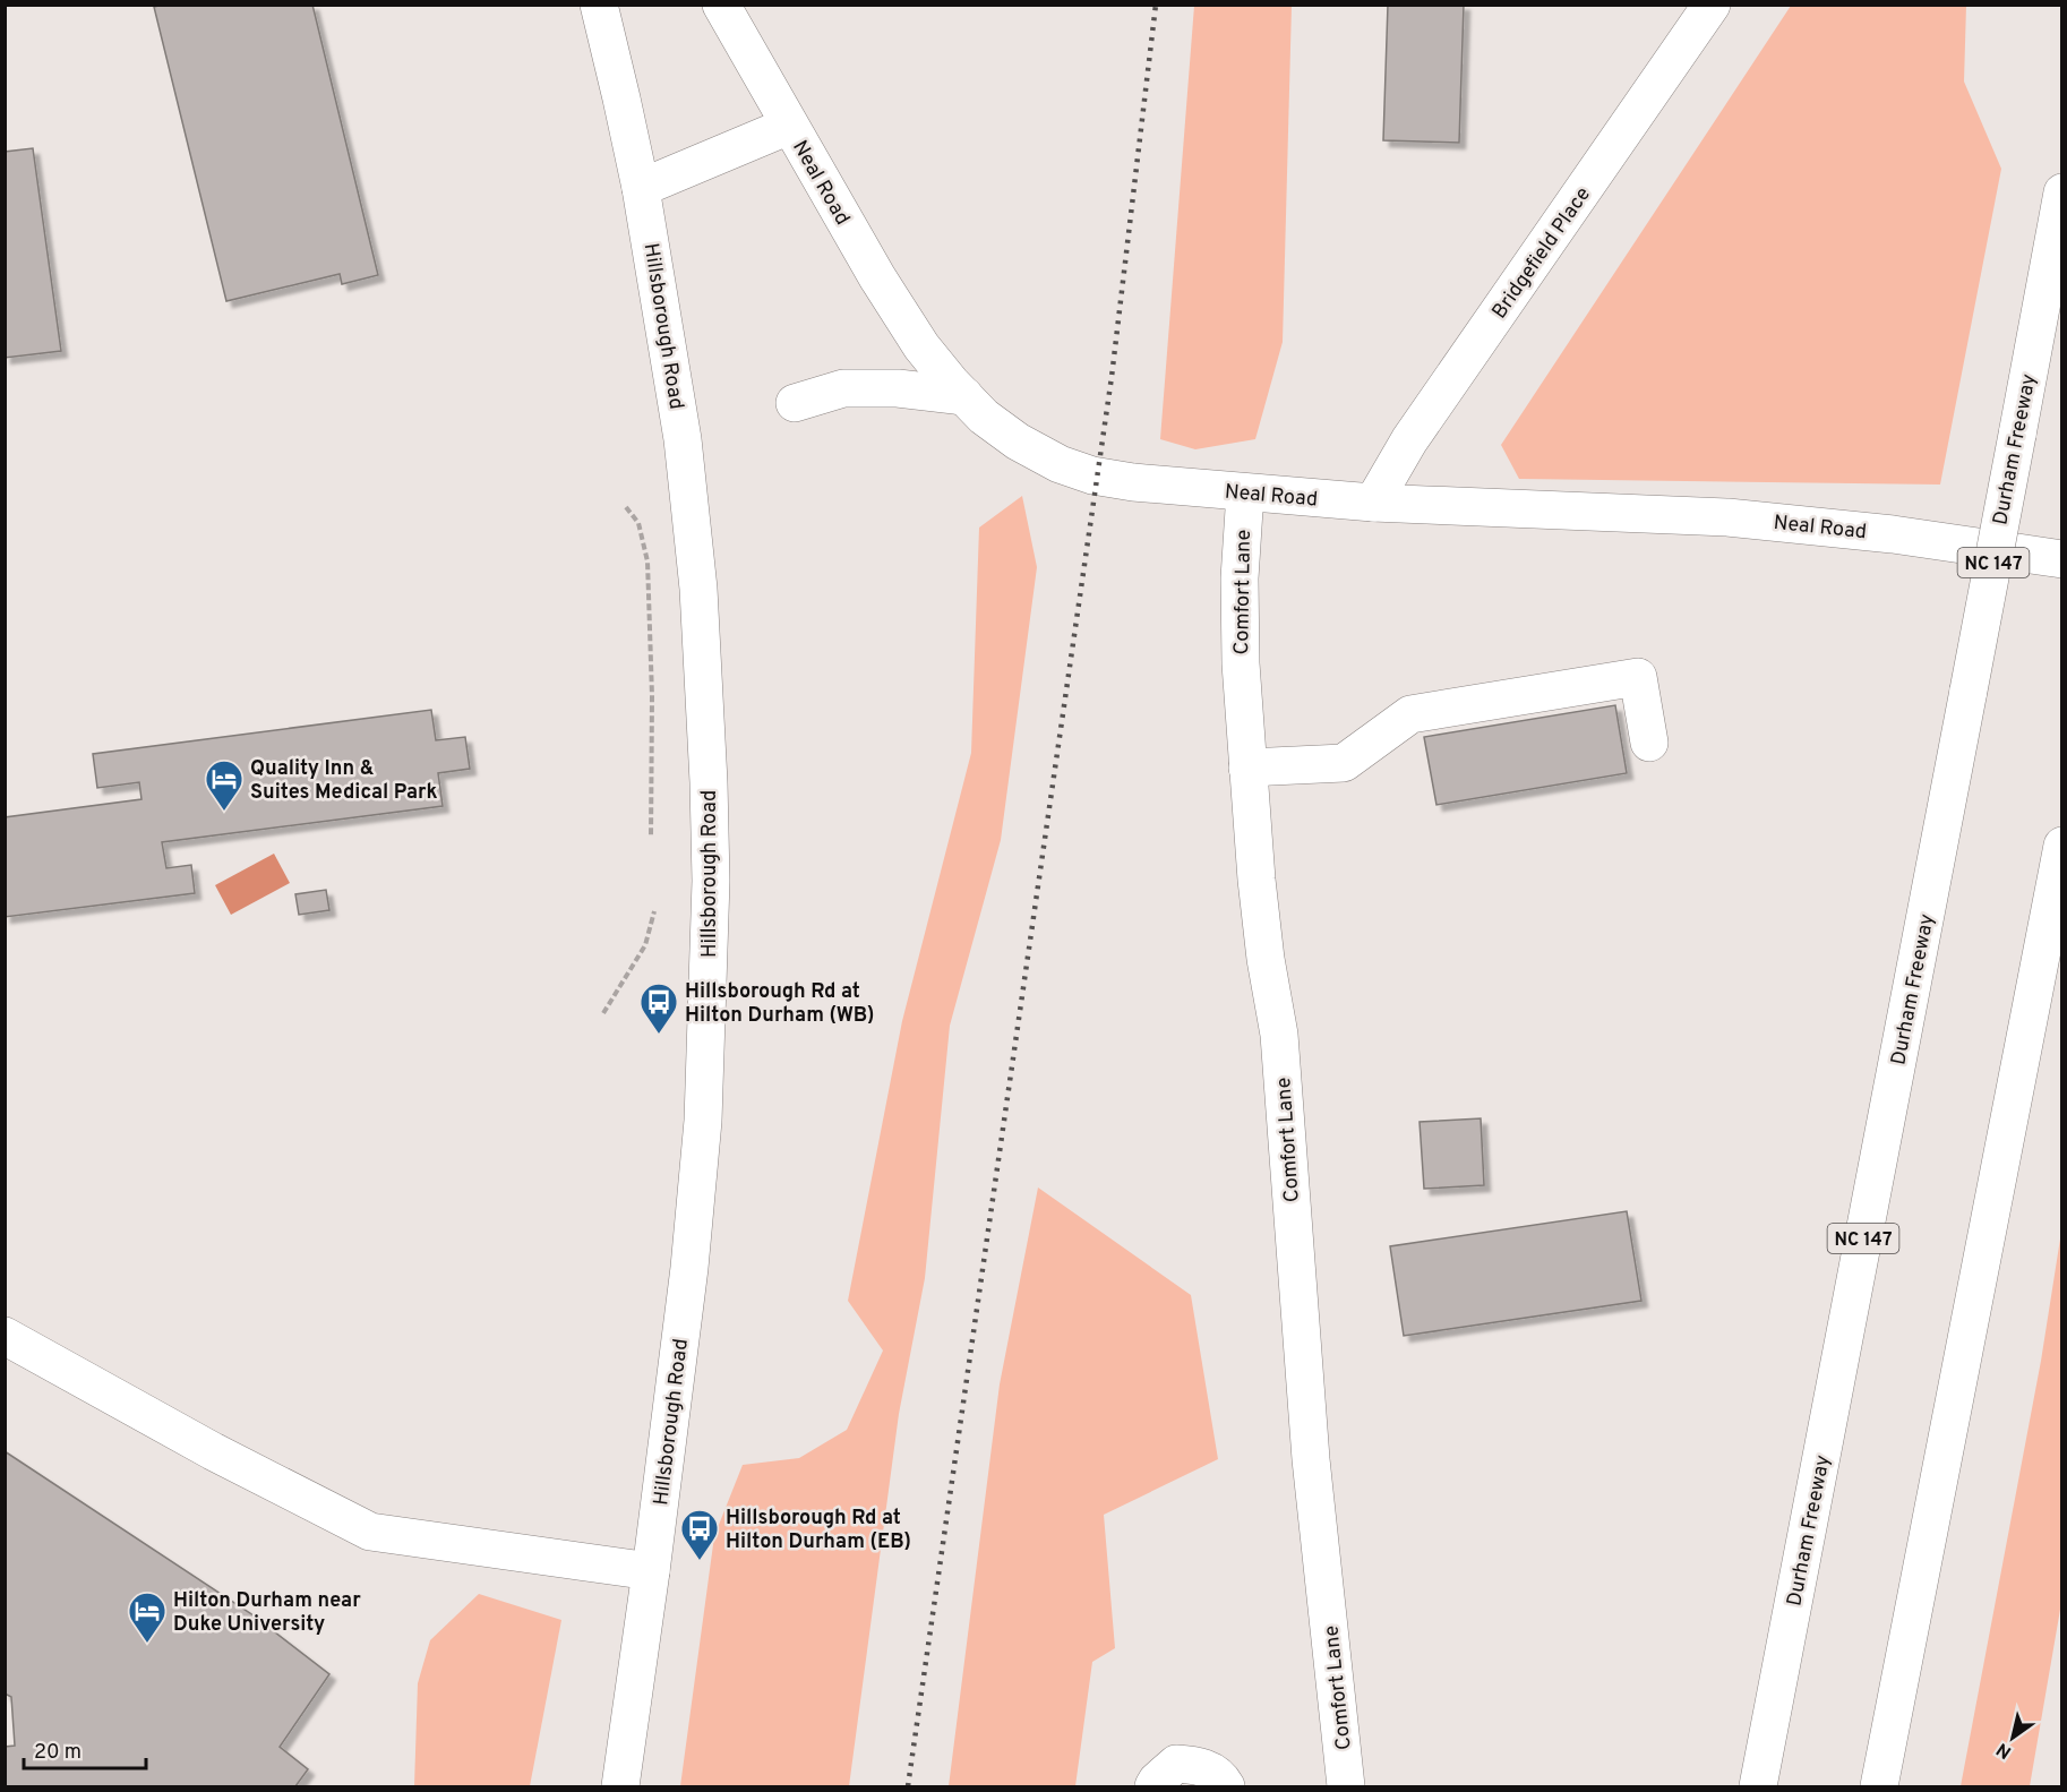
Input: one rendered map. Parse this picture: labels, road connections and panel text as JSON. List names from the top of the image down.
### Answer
{
  "streets": {
    "main road": [
      "Neal Road",
      "Bridgefield Place",
      "Hillsborough Road",
      "Durham Freeway",
      "NC 147",
      "Comfort Lane"
    ]
  },
  "crossings": [
    ["Neal Road", "Bridgefield Place"],
    ["Neal Road", "Comfort Lane"]
  ],
  "places": {
    "hotel": ["Quality Inn & Suites Medical Park", "Hilton Durham near Duke University"],
    "bus stop": ["Hillsborough Rd at Hilton Durham (WB)", "Hillsborough Rd at Hilton Durham (EB)"]
  },
  "scale_bar": "20 m",
  "north": "bottom left"
}
